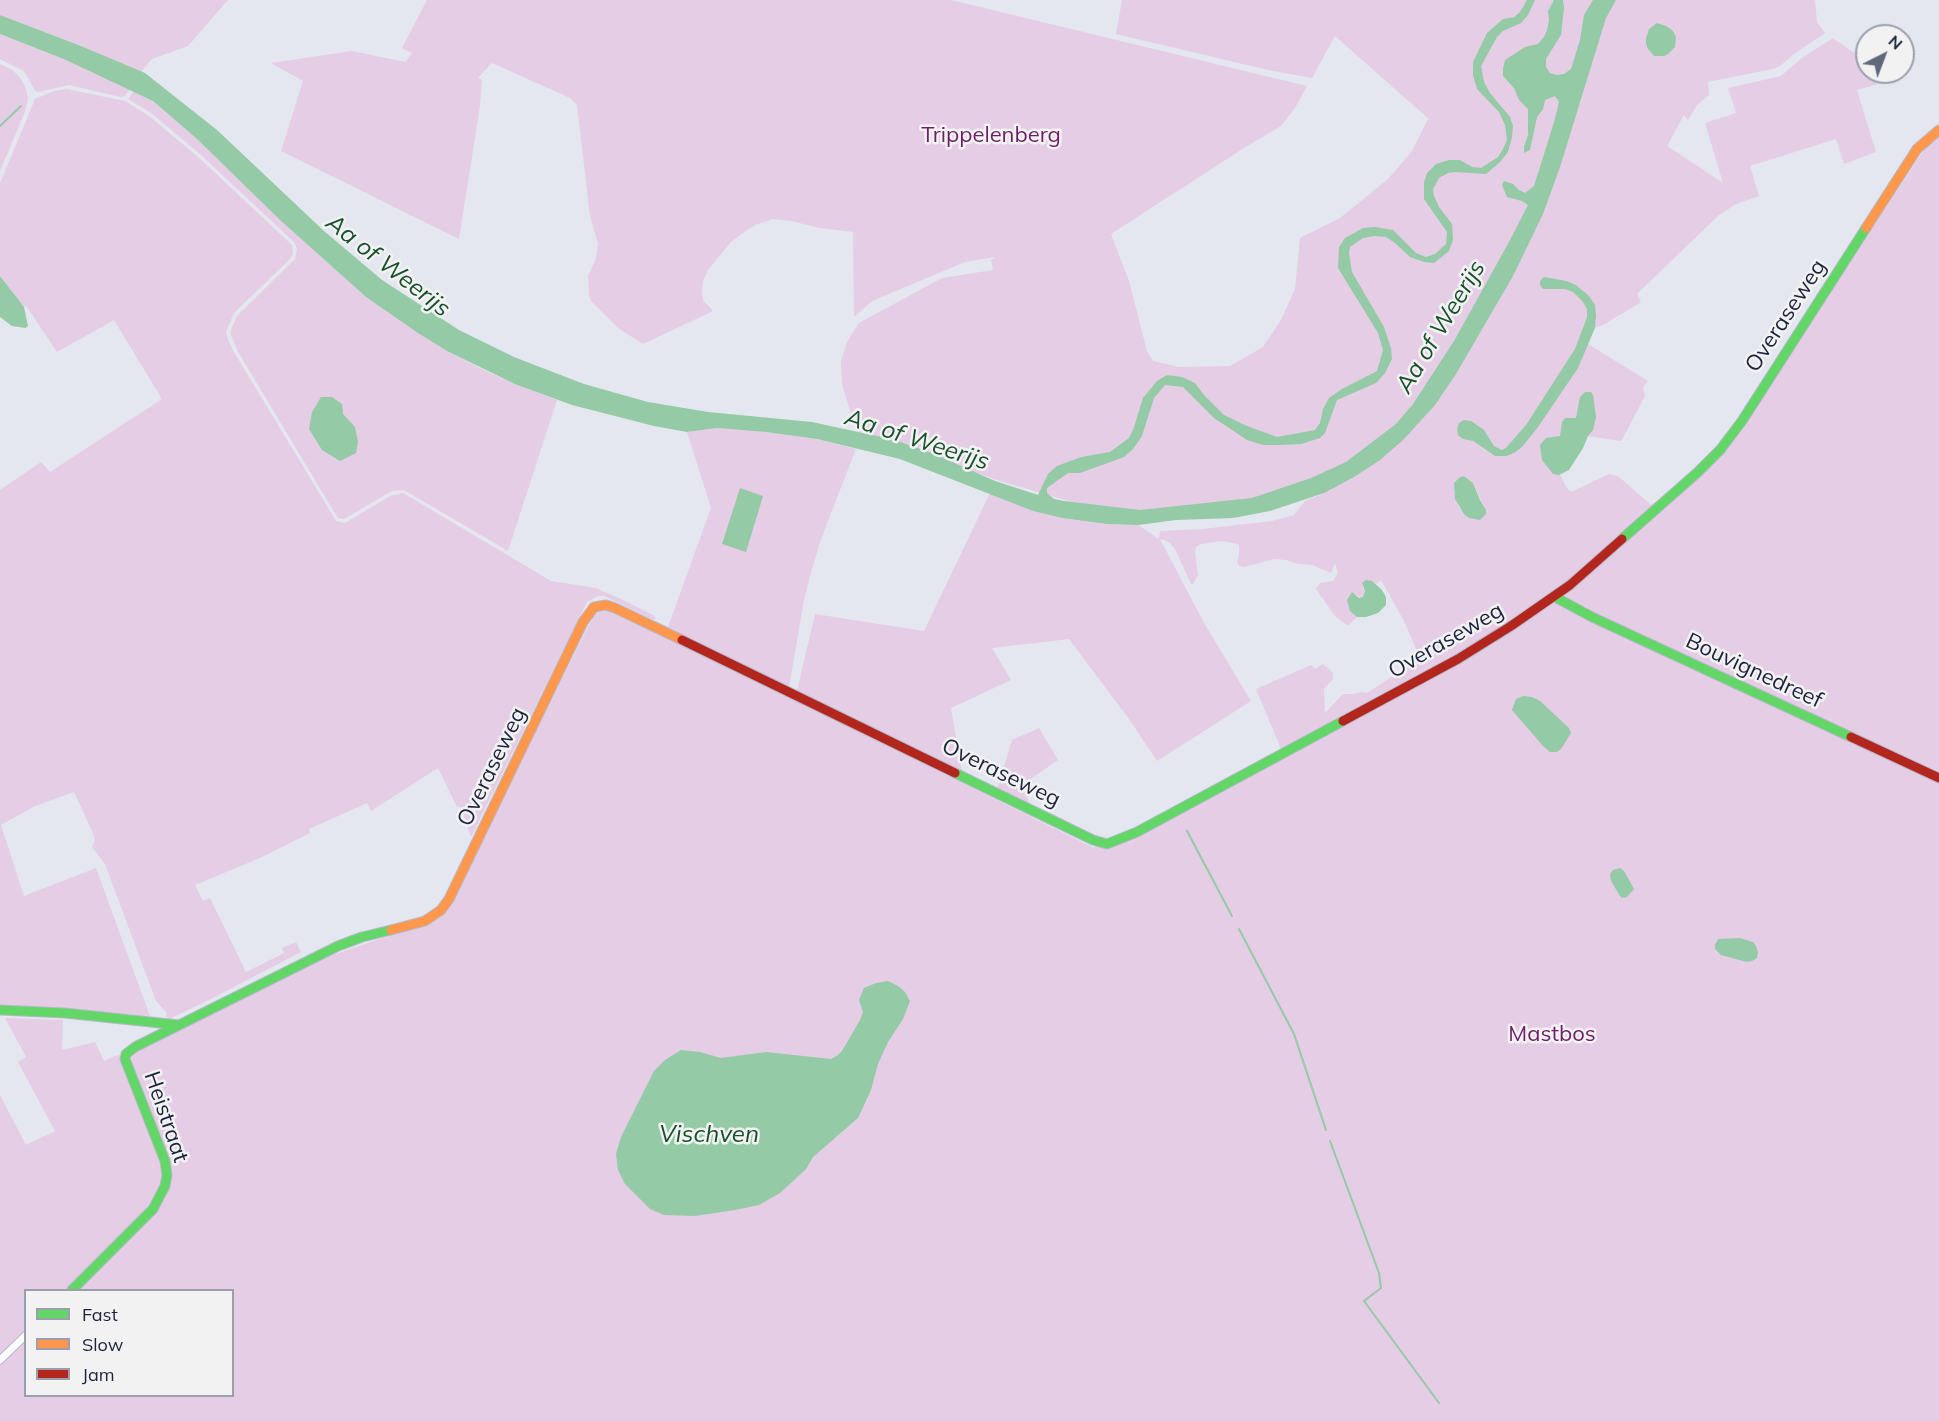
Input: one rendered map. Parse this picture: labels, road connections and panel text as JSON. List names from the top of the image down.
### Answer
{
  "streets": {
    "street": ["Overaseweg", "Bouvignedreef", "Heistraat"]
  },
  "crossings": [
    ["Overaseweg", "Bouvignedreef"],
    ["Overaseweg", "Heistraat"]
  ],
  "water": ["Aa of Weerijs", "Vischven"],
  "parks": ["Trippelenberg", "Mastbos"],
  "legend": ["Fast", "Slow", "Jam"],
  "north": "top right"
}
